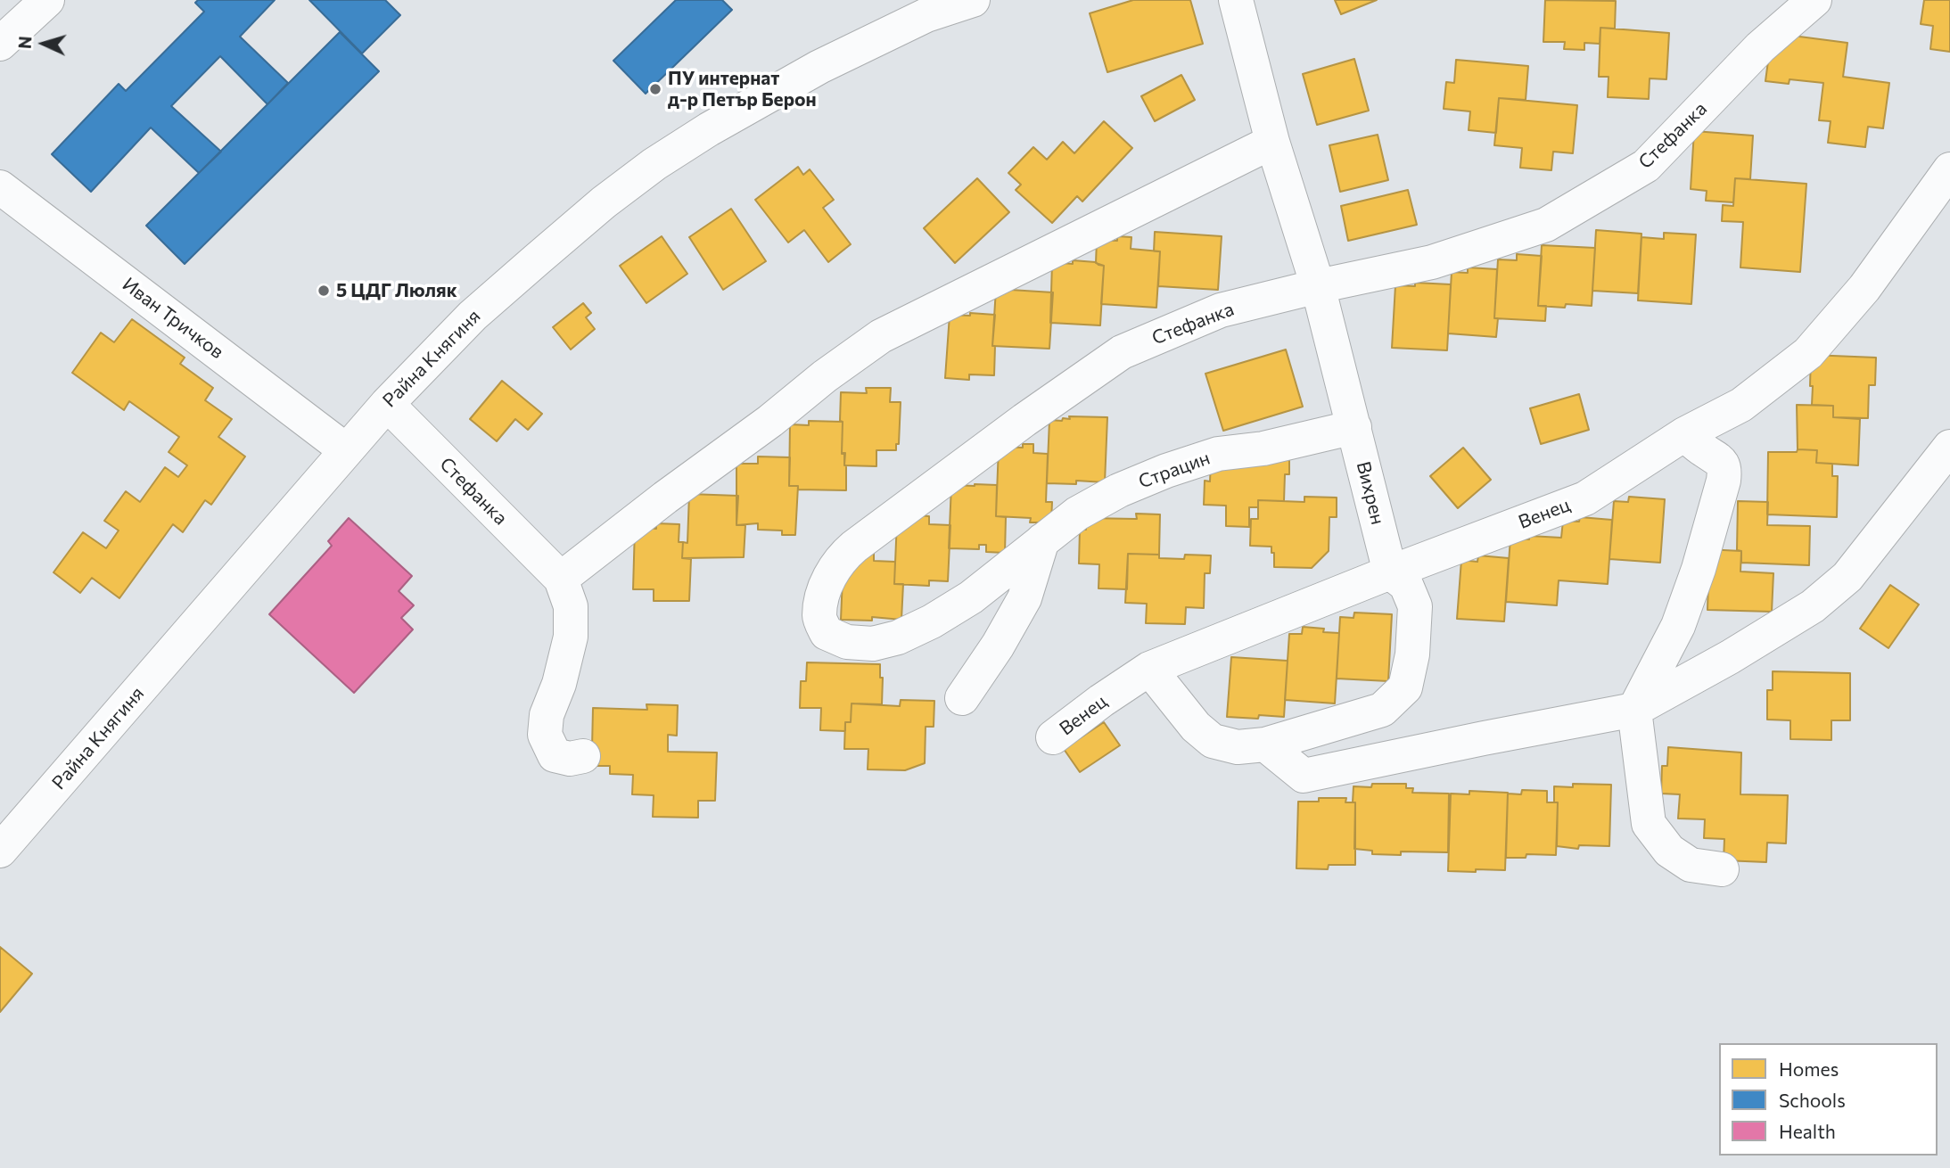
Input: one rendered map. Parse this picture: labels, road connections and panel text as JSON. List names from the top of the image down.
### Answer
{
  "streets": {
    "street": [
      "Стефанка",
      "Иван Тричков",
      "Райна Княгиня",
      "Страцин",
      "Вихрен",
      "Венец"
    ]
  },
  "crossings": [
    ["Стефанка", "Райна Княгиня"],
    ["Стефанка", "Страцин"],
    ["Стефанка", "Вихрен"],
    ["Иван Тричков", "Райна Княгиня"],
    ["Страцин", "Вихрен"],
    ["Вихрен", "Венец"]
  ],
  "places": ["ПУ интернат д-р Петър Берон", "5 ЦДГ Люляк"],
  "legend": ["Homes", "Schools", "Health"],
  "north": "left"
}
